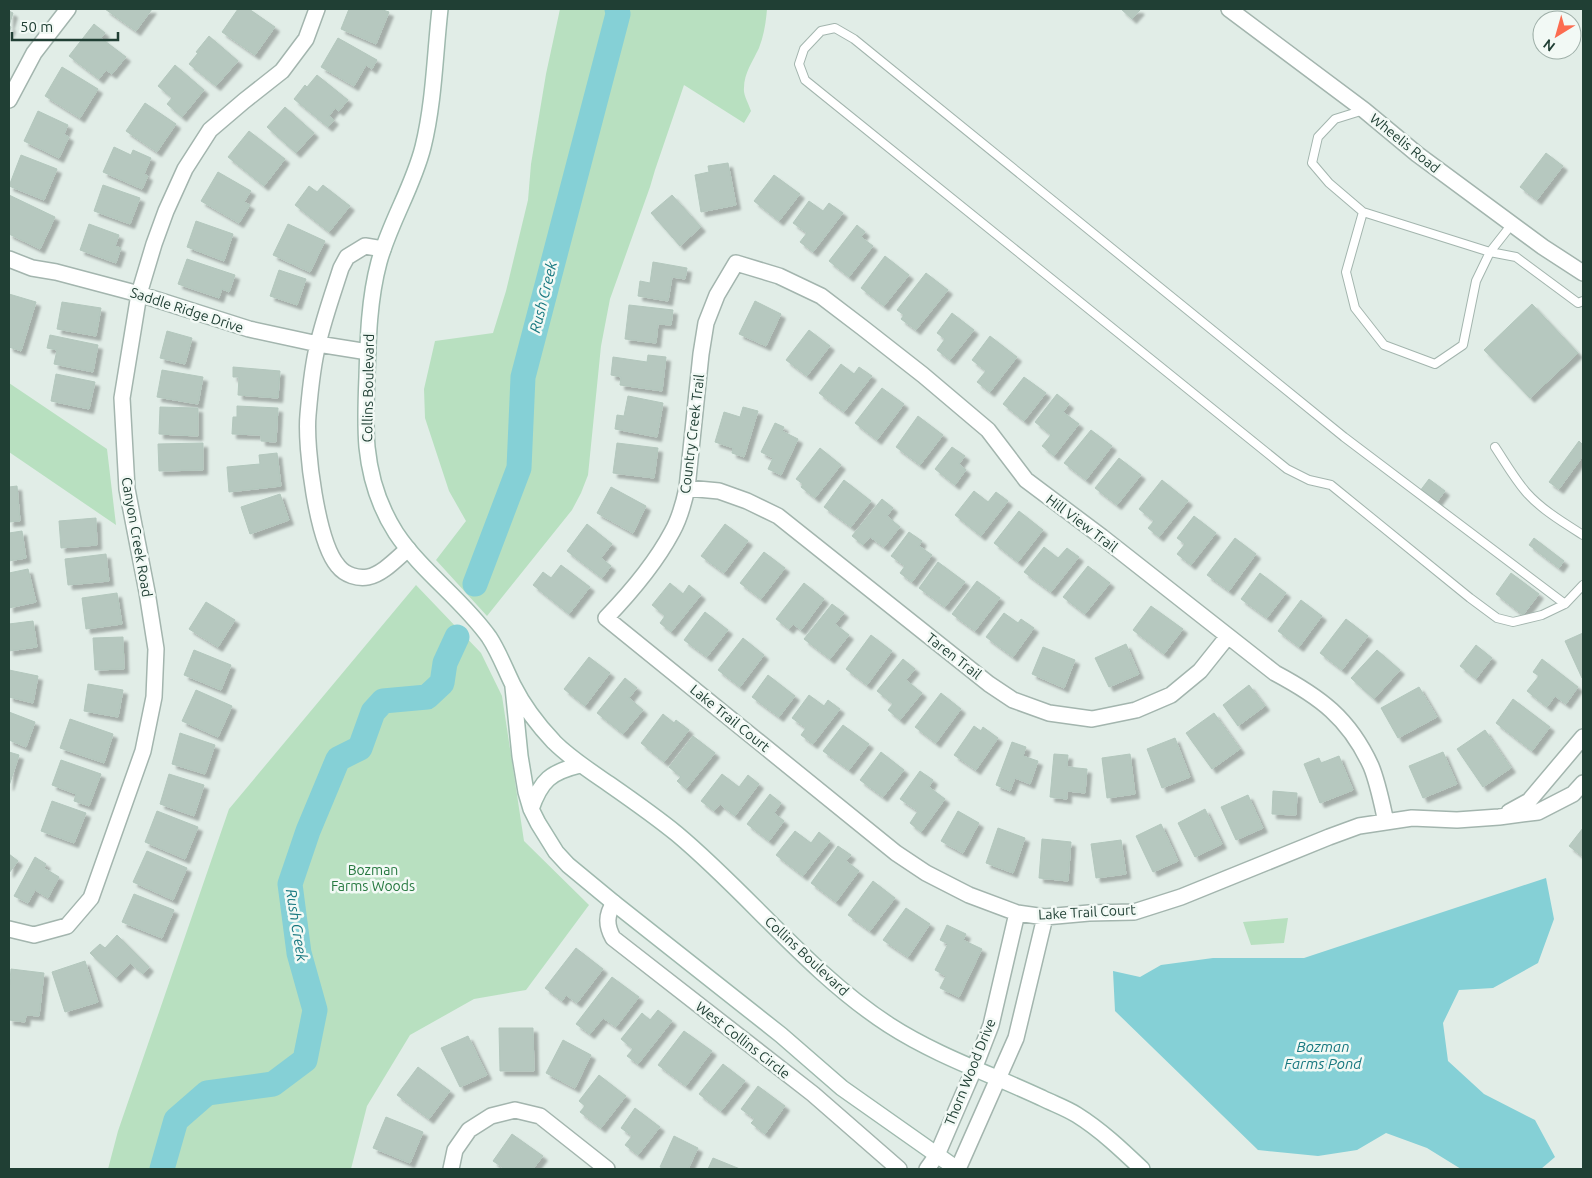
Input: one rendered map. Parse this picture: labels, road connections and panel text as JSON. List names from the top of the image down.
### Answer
{
  "streets": {
    "street": [
      "Wheelis Road",
      "Saddle Ridge Drive",
      "Collins Boulevard",
      "Country Creek Trail",
      "Hill View Trail",
      "Canyon Creek Road",
      "Taren Trail",
      "Lake Trail Court",
      "West Collins Circle",
      "Thorn Wood Drive"
    ]
  },
  "crossings": [
    ["Saddle Ridge Drive", "Collins Boulevard"],
    ["Saddle Ridge Drive", "Canyon Creek Road"],
    ["Collins Boulevard", "West Collins Circle"],
    ["Collins Boulevard", "Thorn Wood Drive"],
    ["Country Creek Trail", "Hill View Trail"],
    ["Country Creek Trail", "Taren Trail"],
    ["Country Creek Trail", "Lake Trail Court"],
    ["Hill View Trail", "Taren Trail"],
    ["Hill View Trail", "Lake Trail Court"],
    ["Lake Trail Court", "Thorn Wood Drive"]
  ],
  "water": ["Rush Creek", "Bozman Farms Pond"],
  "parks": ["Bozman Farms Woods"],
  "scale_bar": "50 m",
  "north": "bottom left"
}
